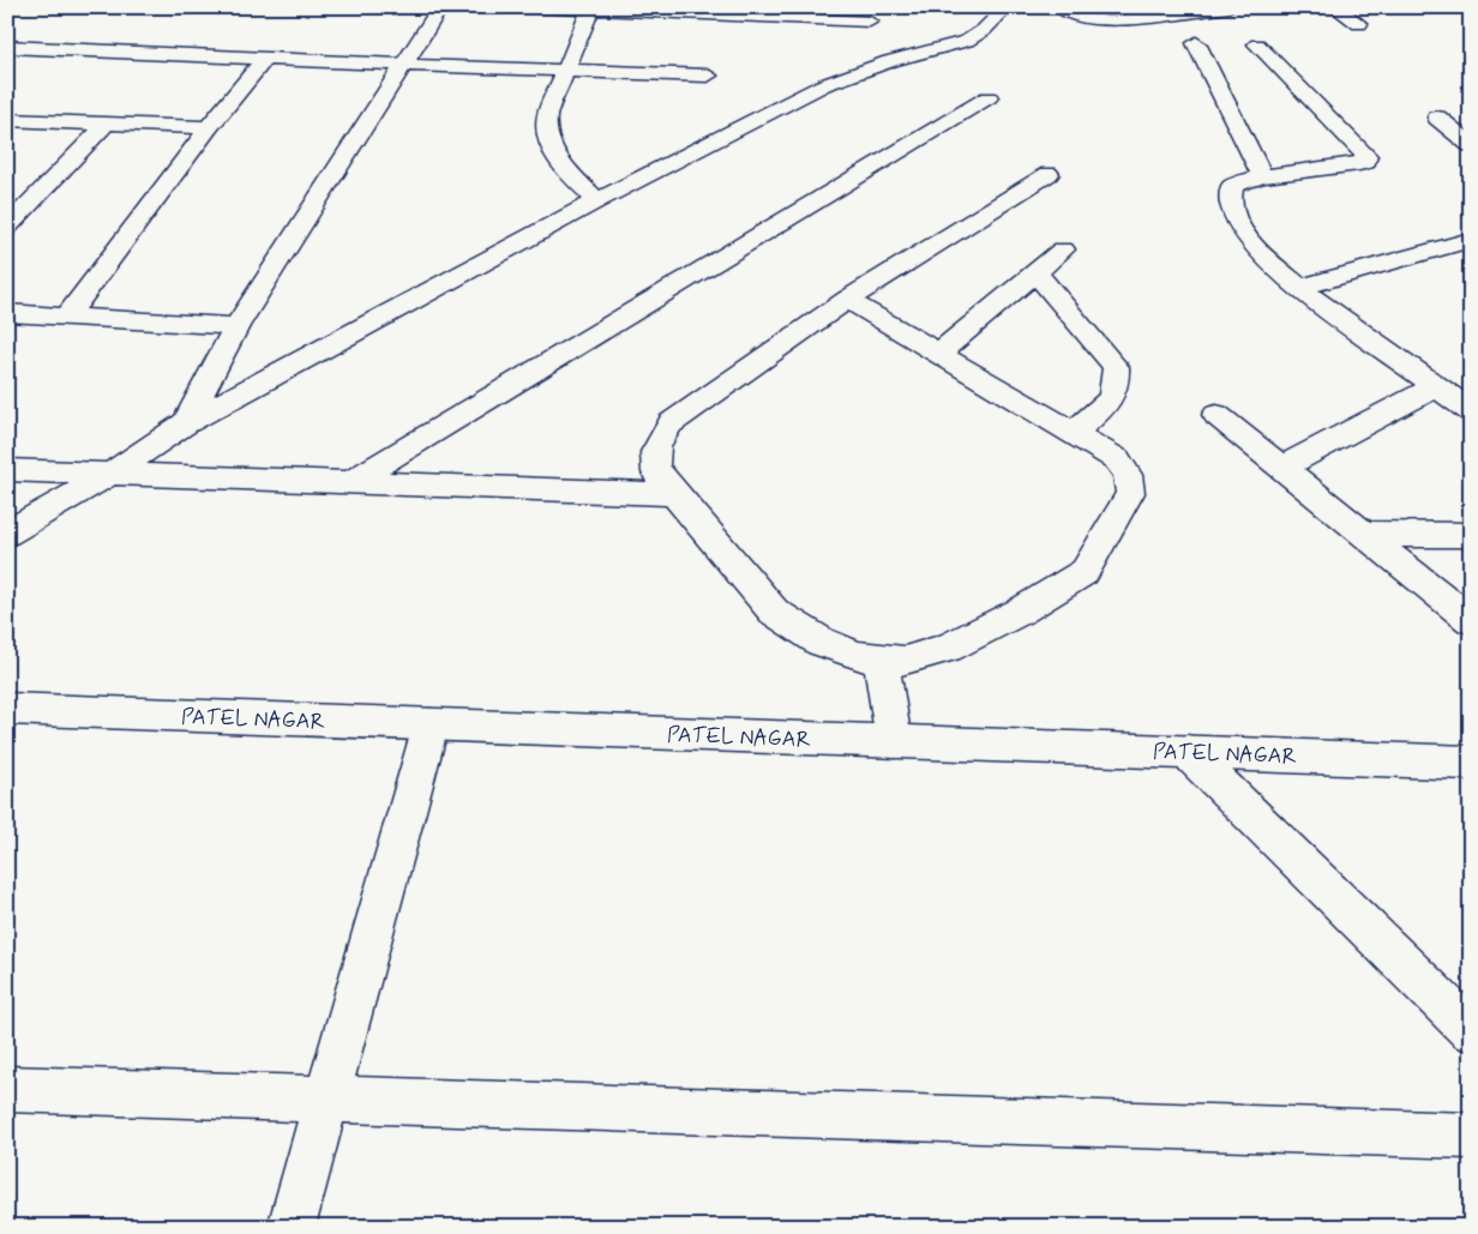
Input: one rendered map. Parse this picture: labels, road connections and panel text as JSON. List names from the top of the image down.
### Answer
{
  "streets": {
    "street": ["PATEL NAGAR"]
  }
}
